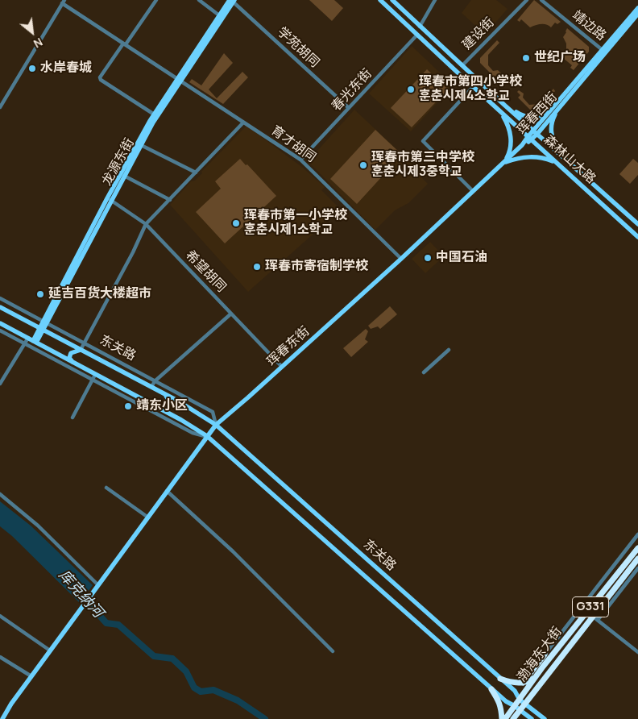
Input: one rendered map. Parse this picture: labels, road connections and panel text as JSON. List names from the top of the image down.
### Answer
{
  "streets": {
    "highway": ["G331", "渤海东大街"],
    "main road": [
      "珲春西街",
      "森林山大路",
      "龙源东街",
      "珲春东街",
      "东关路"
    ],
    "street": [
      "靖边路",
      "建设街",
      "学苑胡同",
      "春光东街",
      "育才胡同",
      "希望胡同"
    ]
  },
  "crossings": [
    ["靖边路", "珲春西街"],
    ["建设街", "森林山大路"],
    ["学苑胡同", "春光东街"],
    ["学苑胡同", "龙源东街"],
    ["春光东街", "育才胡同"],
    ["春光东街", "森林山大路"],
    ["珲春西街", "森林山大路"],
    ["珲春西街", "珲春东街"],
    ["育才胡同", "龙源东街"],
    ["育才胡同", "珲春东街"],
    ["龙源东街", "希望胡同"],
    ["龙源东街", "东关路"],
    ["希望胡同", "珲春东街"],
    ["珲春东街", "东关路"],
    ["东关路", "渤海东大街"]
  ],
  "water": ["库克纳河"],
  "places": [
    "世纪广场",
    "水岸春城",
    "珲春市第四小学校 훈춘시제4소학교",
    "珲春市第三中学校 훈춘시제3중학교",
    "珲春市第一小学校 훈춘시제1소학교",
    "中国石油",
    "珲春市寄宿制学校",
    "延吉百货大楼超市",
    "靖东小区"
  ],
  "north": "bottom right"
}
